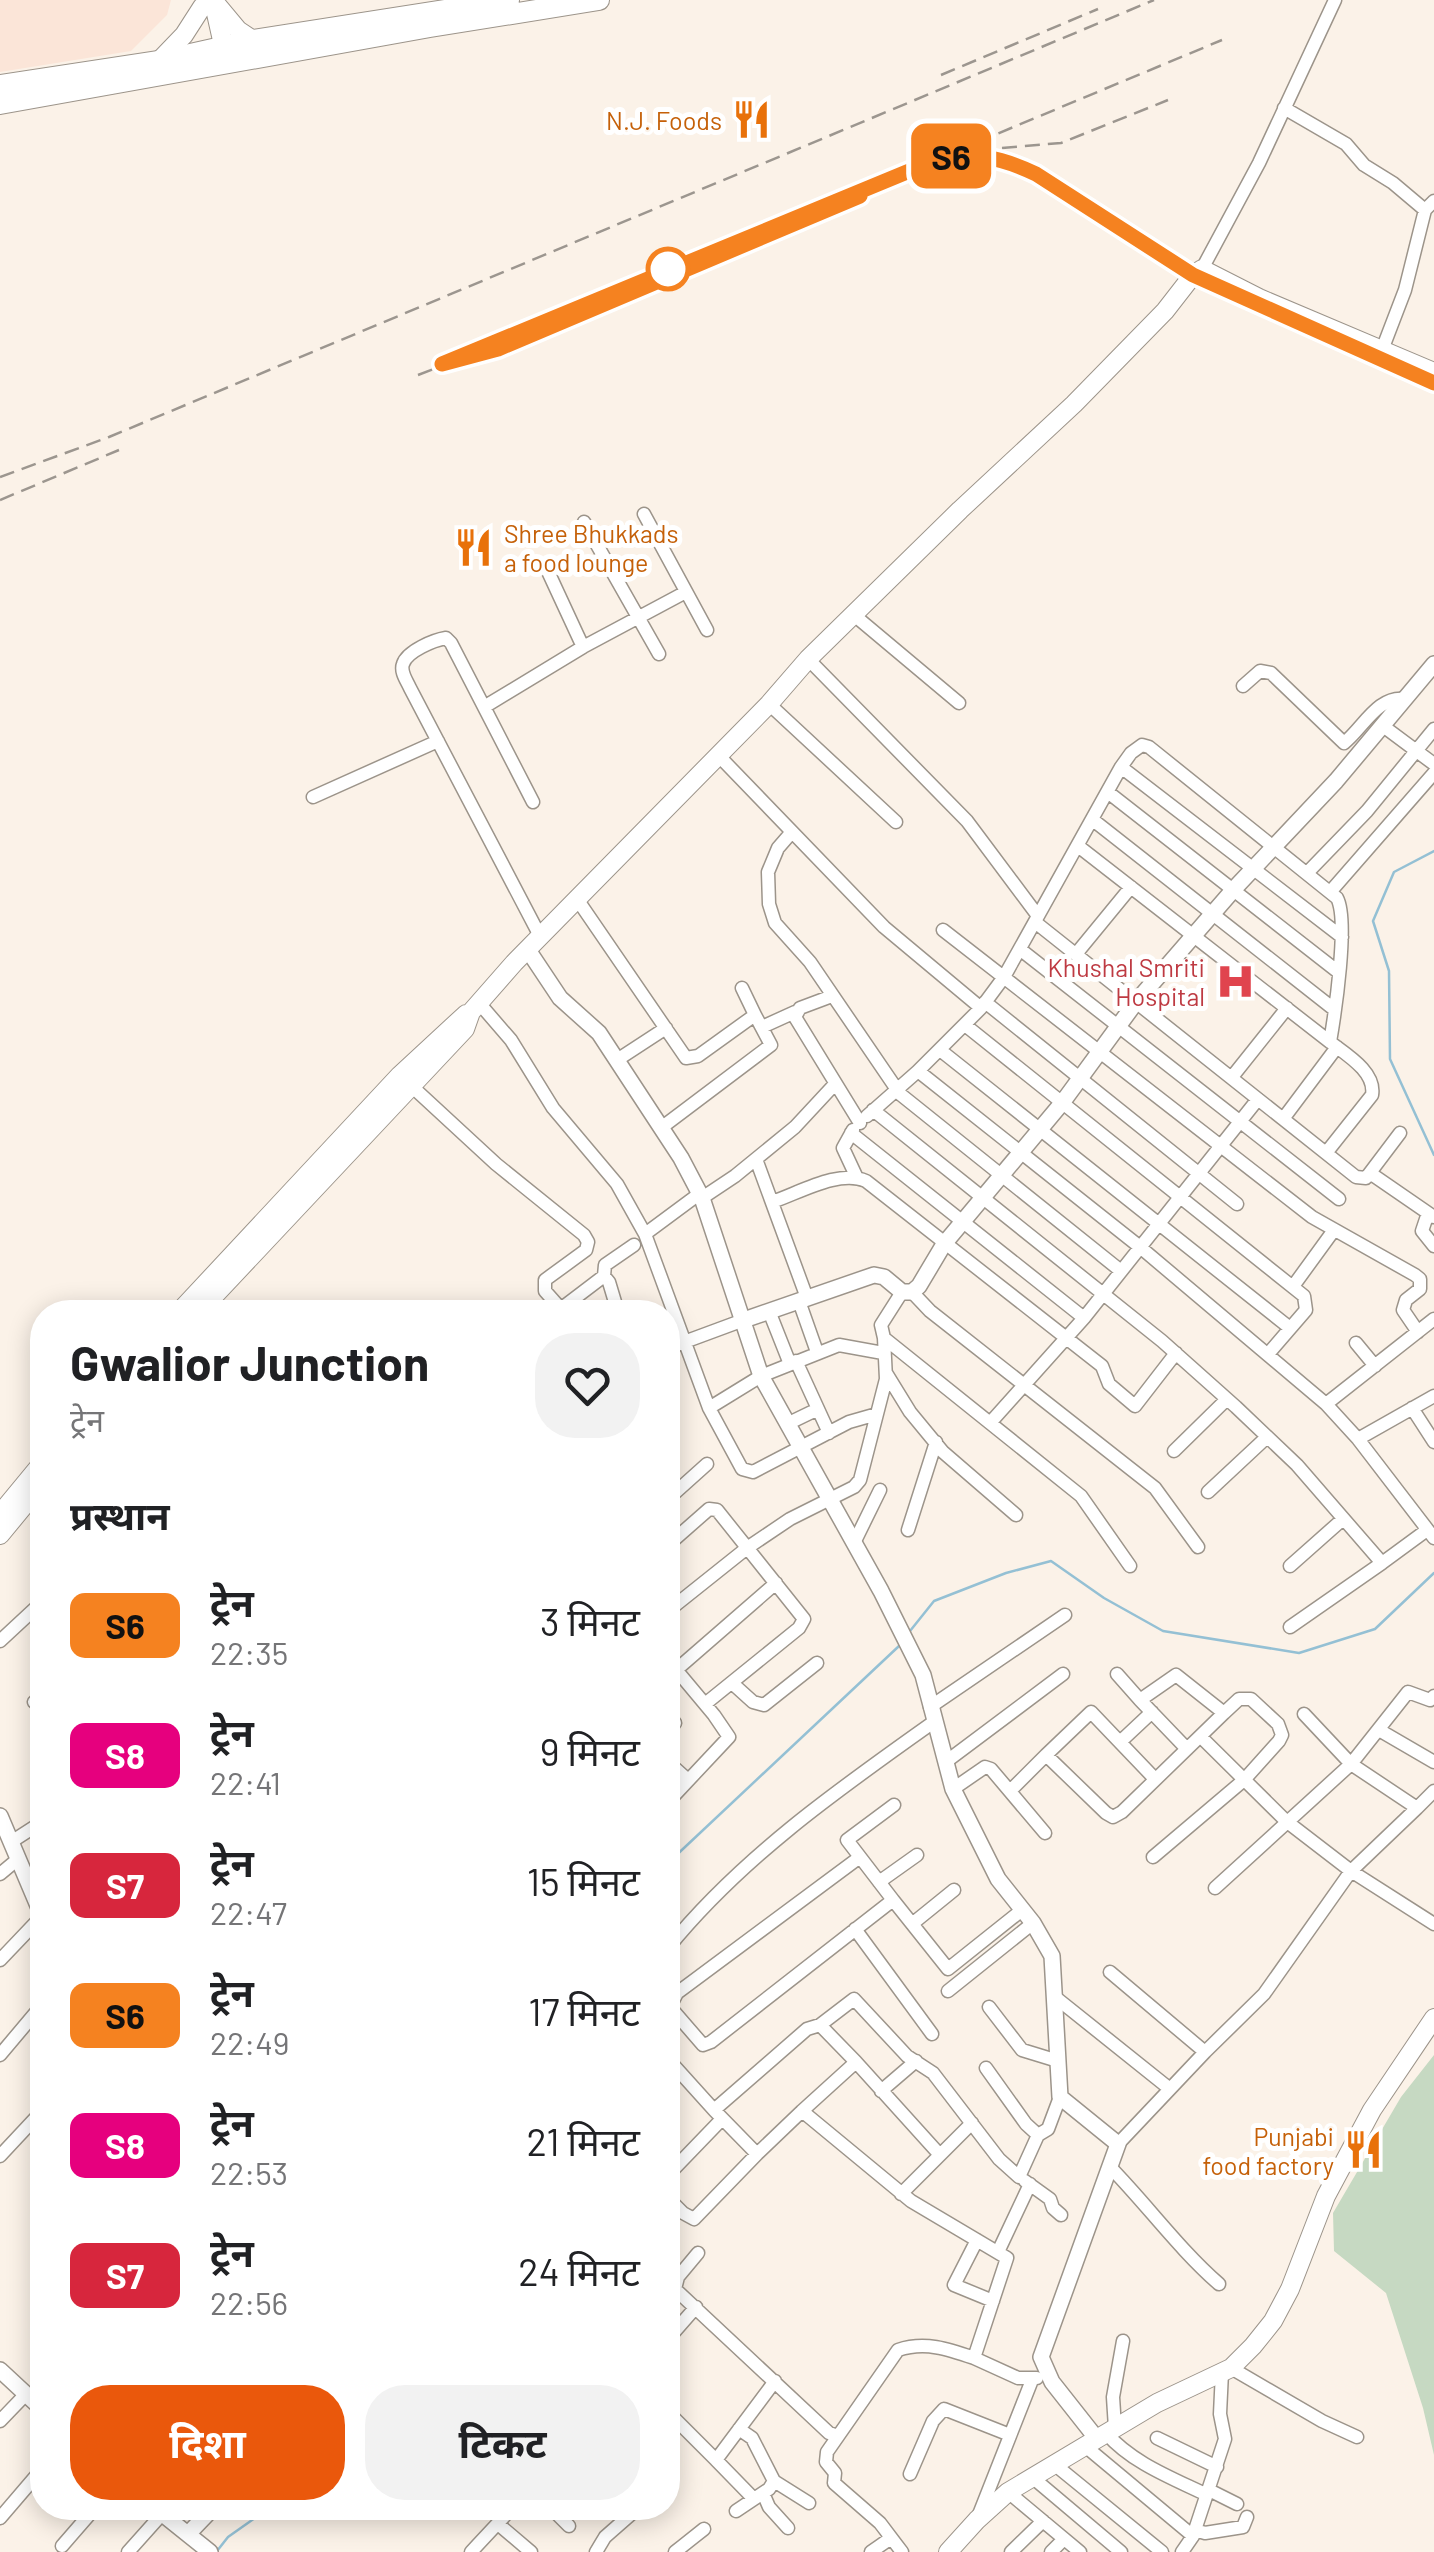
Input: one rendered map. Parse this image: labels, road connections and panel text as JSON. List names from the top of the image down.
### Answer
{
  "places": {
    "restaurant": ["N.J. Foods", "Shree Bhukkads a food lounge", "Punjabi food factory"],
    "hospital": ["Khushal Smriti Hospital"]
  },
  "page": {
    "on_map": "S6",
    "heading": [
      ["Gwalior Junction", "ट्रेन"],
      "प्रस्थान"
    ],
    "list": [
      {
        "mark": "S6",
        "name": "ट्रेन",
        "note": "22:35",
        "value": "3 मिनट"
      },
      {
        "mark": "S8",
        "name": "ट्रेन",
        "note": "22:41",
        "value": "9 मिनट"
      },
      {
        "mark": "S7",
        "name": "ट्रेन",
        "note": "22:47",
        "value": "15 मिनट"
      },
      {
        "mark": "S6",
        "name": "ट्रेन",
        "note": "22:49",
        "value": "17 मिनट"
      },
      {
        "mark": "S8",
        "name": "ट्रेन",
        "note": "22:53",
        "value": "21 मिनट"
      },
      {
        "mark": "S7",
        "name": "ट्रेन",
        "note": "22:56",
        "value": "24 मिनट"
      }
    ],
    "buttons": ["दिशा", "टिकट"]
  }
}
